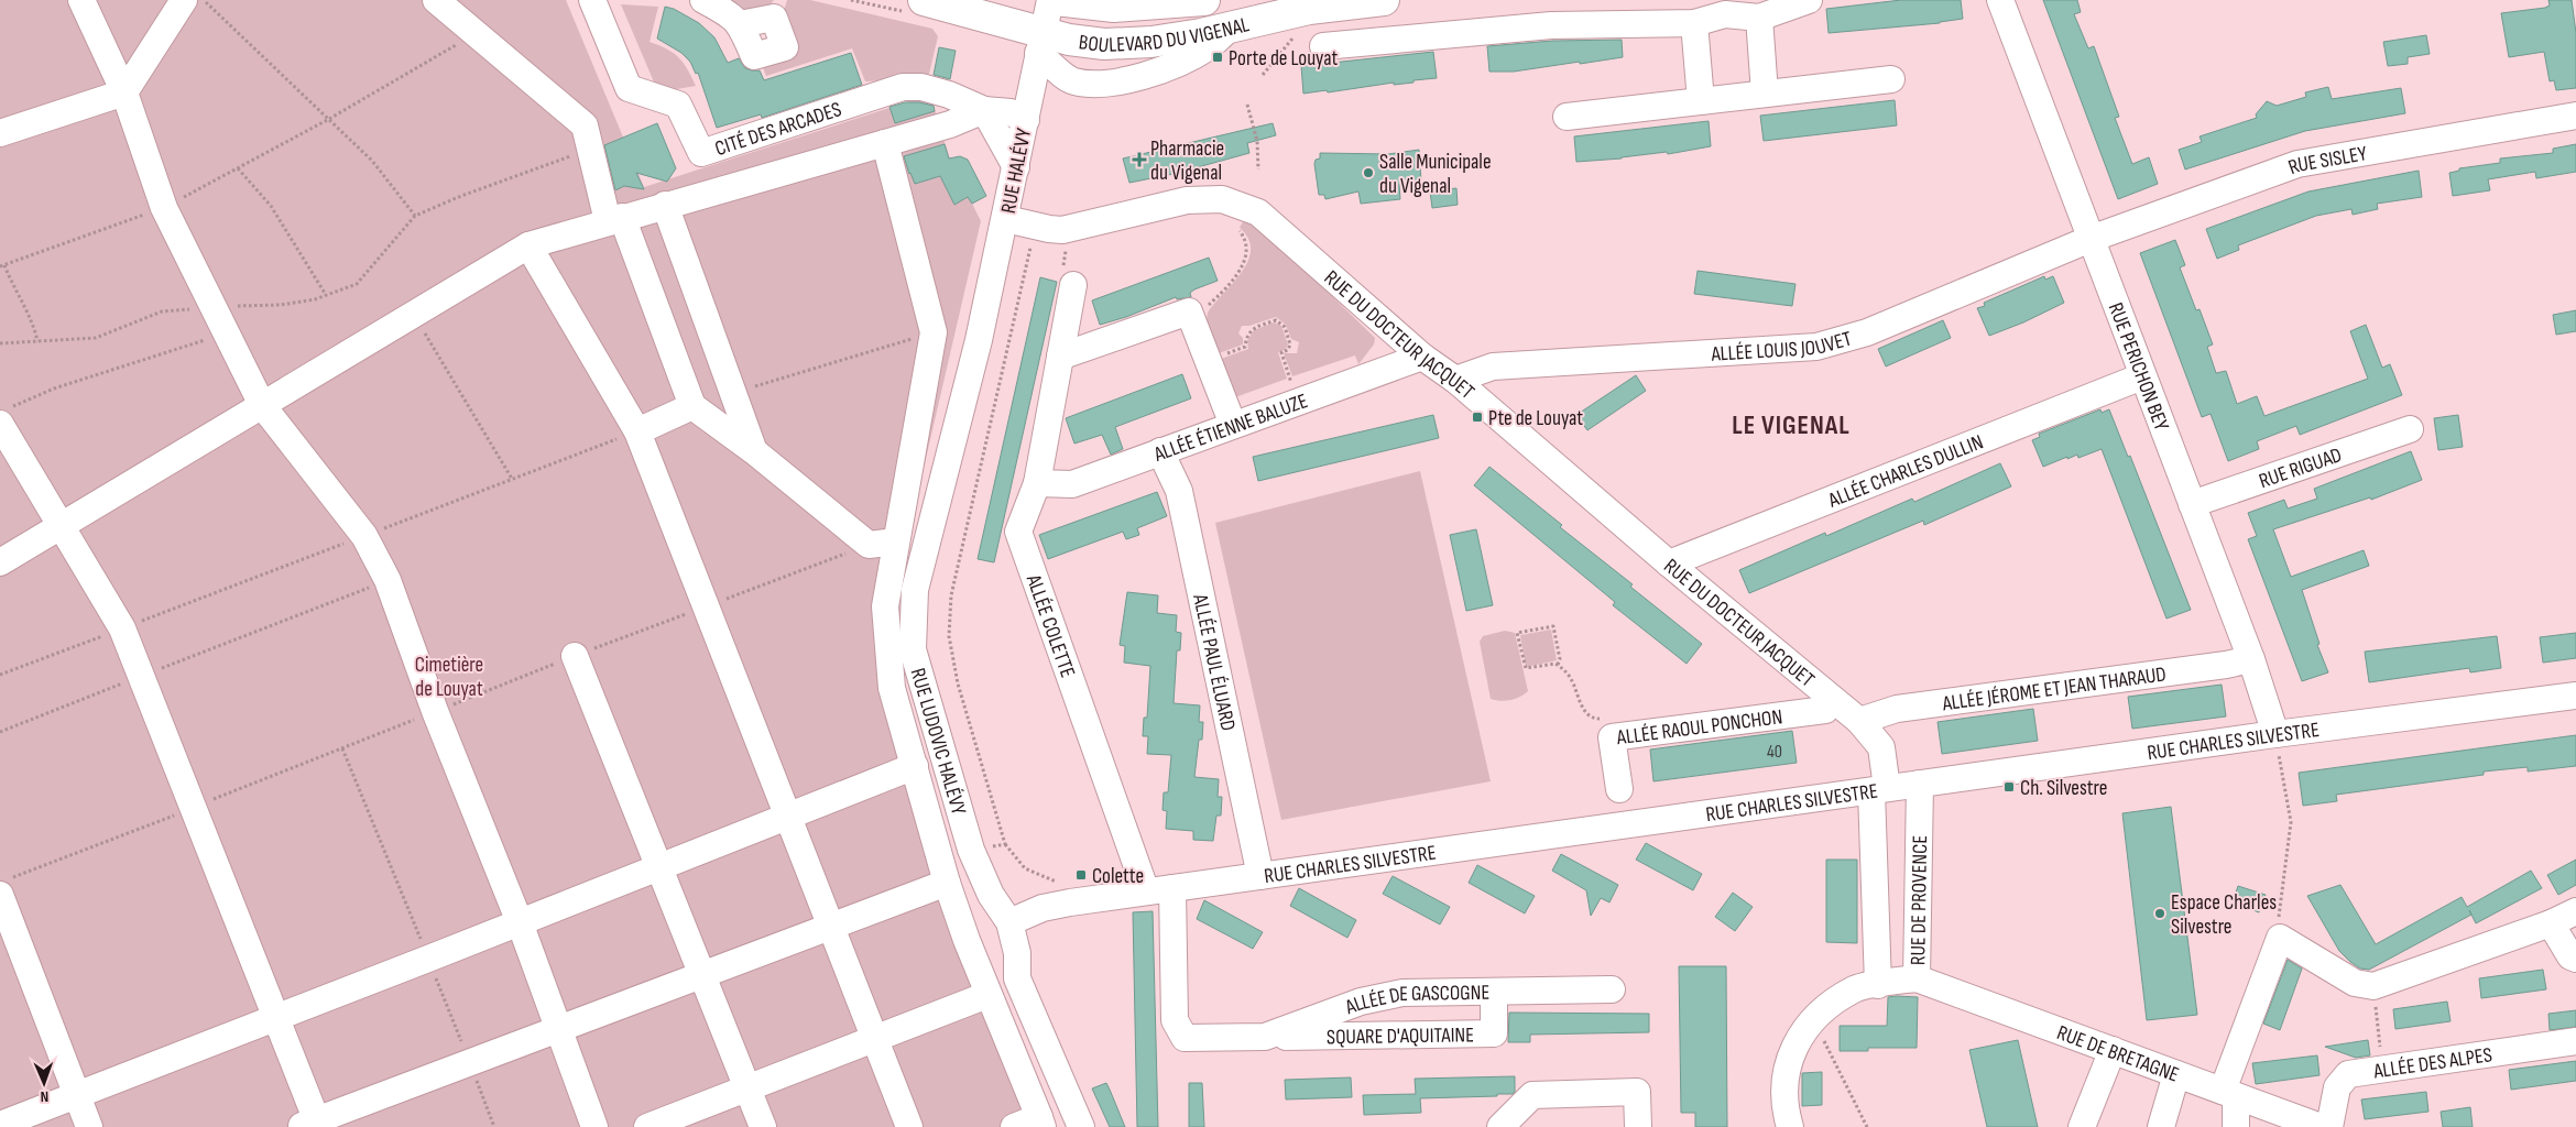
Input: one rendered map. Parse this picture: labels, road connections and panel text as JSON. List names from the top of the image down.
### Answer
{
  "streets": {
    "main road": ["BOULEVARD DU VIGENAL"],
    "street": [
      "CITÉ DES ARCADES",
      "RUE SISLEY",
      "RUE HALÉVY",
      "RUE DU DOCTEUR JACQUET",
      "ALLÉE LOUIS JOUVET",
      "RUE PERICHON BEY",
      "ALLÉE ÉTIENNE BALUZE",
      "RUE RIGUAD",
      "ALLÉE CHARLES DULLIN",
      "ALLÉE COLETTE",
      "ALLÉE PAUL ÉLUARD",
      "ALLÉE JÉROME ET JEAN THARAUD",
      "ALLÉE RAOUL PONCHON",
      "RUE CHARLES SILVESTRE",
      "RUE LUDOVIC HALÉVY",
      "RUE DE PROVENCE",
      "ALLÉE DE GASCOGNE",
      "SQUARE D'AQUITAINE",
      "RUE DE BRETAGNE",
      "ALLÉE DES ALPES"
    ]
  },
  "crossings": [
    ["BOULEVARD DU VIGENAL", "RUE HALÉVY"],
    ["RUE SISLEY", "ALLÉE LOUIS JOUVET"],
    ["RUE SISLEY", "RUE PERICHON BEY"],
    ["RUE HALÉVY", "RUE DU DOCTEUR JACQUET"],
    ["RUE HALÉVY", "RUE LUDOVIC HALÉVY"],
    ["RUE DU DOCTEUR JACQUET", "ALLÉE LOUIS JOUVET"],
    ["RUE DU DOCTEUR JACQUET", "ALLÉE ÉTIENNE BALUZE"],
    ["RUE DU DOCTEUR JACQUET", "ALLÉE CHARLES DULLIN"],
    ["RUE DU DOCTEUR JACQUET", "ALLÉE JÉROME ET JEAN THARAUD"],
    ["RUE DU DOCTEUR JACQUET", "ALLÉE RAOUL PONCHON"],
    ["RUE DU DOCTEUR JACQUET", "RUE CHARLES SILVESTRE"],
    ["RUE DU DOCTEUR JACQUET", "RUE DE PROVENCE"],
    ["ALLÉE LOUIS JOUVET", "RUE PERICHON BEY"],
    ["RUE PERICHON BEY", "RUE RIGUAD"],
    ["RUE PERICHON BEY", "ALLÉE CHARLES DULLIN"],
    ["RUE PERICHON BEY", "ALLÉE JÉROME ET JEAN THARAUD"],
    ["RUE PERICHON BEY", "RUE CHARLES SILVESTRE"],
    ["ALLÉE ÉTIENNE BALUZE", "ALLÉE COLETTE"],
    ["ALLÉE ÉTIENNE BALUZE", "ALLÉE PAUL ÉLUARD"],
    ["ALLÉE COLETTE", "RUE CHARLES SILVESTRE"],
    ["ALLÉE PAUL ÉLUARD", "RUE CHARLES SILVESTRE"],
    ["RUE CHARLES SILVESTRE", "RUE LUDOVIC HALÉVY"],
    ["RUE CHARLES SILVESTRE", "RUE DE PROVENCE"],
    ["RUE CHARLES SILVESTRE", "ALLÉE DE GASCOGNE"],
    ["RUE DE PROVENCE", "RUE DE BRETAGNE"],
    ["ALLÉE DE GASCOGNE", "SQUARE D'AQUITAINE"]
  ],
  "districts": ["LE VIGENAL"],
  "parks": ["Cimetière de Louyat"],
  "places": {
    "transit": [
      "Porte de Louyat",
      "Pte de Louyat",
      "Ch. Silvestre",
      "Colette"
    ],
    "health": ["Pharmacie du Vigenal"],
    "other": ["Salle Municipale du Vigenal", "Espace Charles Silvestre"]
  },
  "house_numbers": ["40"],
  "north": "bottom"
}
